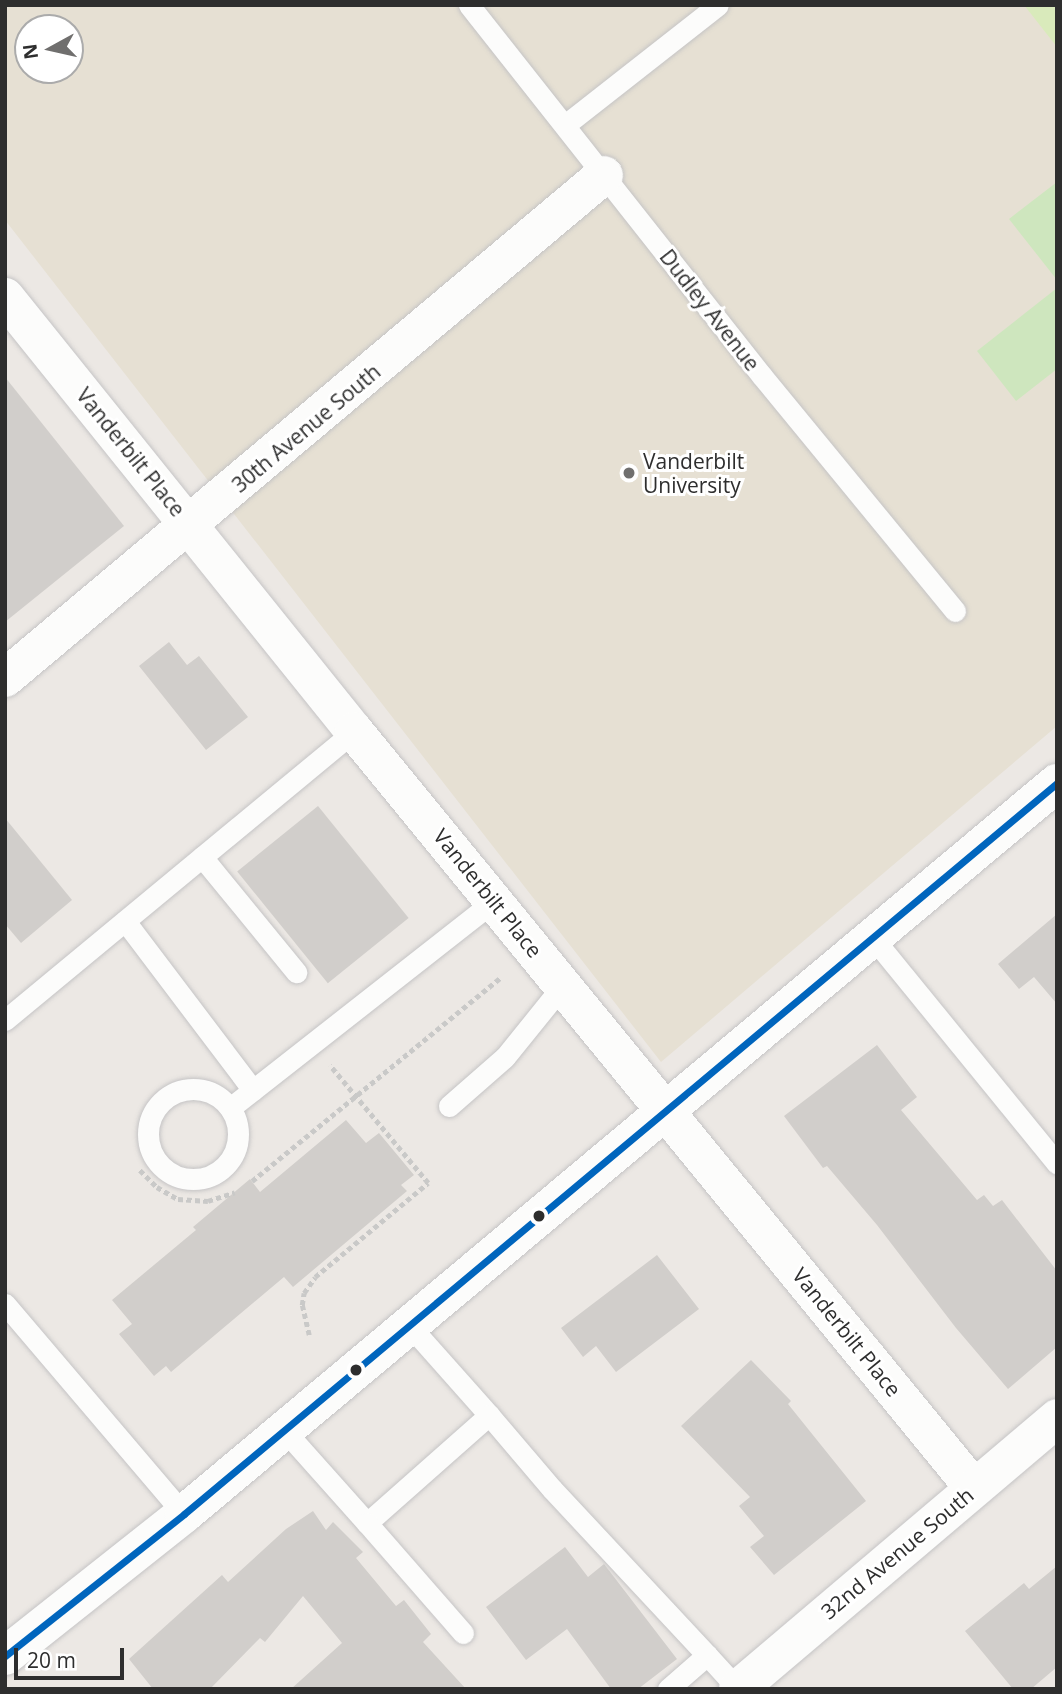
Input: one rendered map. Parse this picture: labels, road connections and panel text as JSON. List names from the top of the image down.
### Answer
{
  "streets": {
    "street": ["30th Avenue South", "Vanderbilt Place", "32nd Avenue South"],
    "lane": ["Dudley Avenue"]
  },
  "crossings": [
    ["Dudley Avenue", "30th Avenue South"],
    ["30th Avenue South", "Vanderbilt Place"],
    ["Vanderbilt Place", "32nd Avenue South"]
  ],
  "places": ["Vanderbilt University"],
  "scale_bar": "20 m",
  "north": "left"
}
